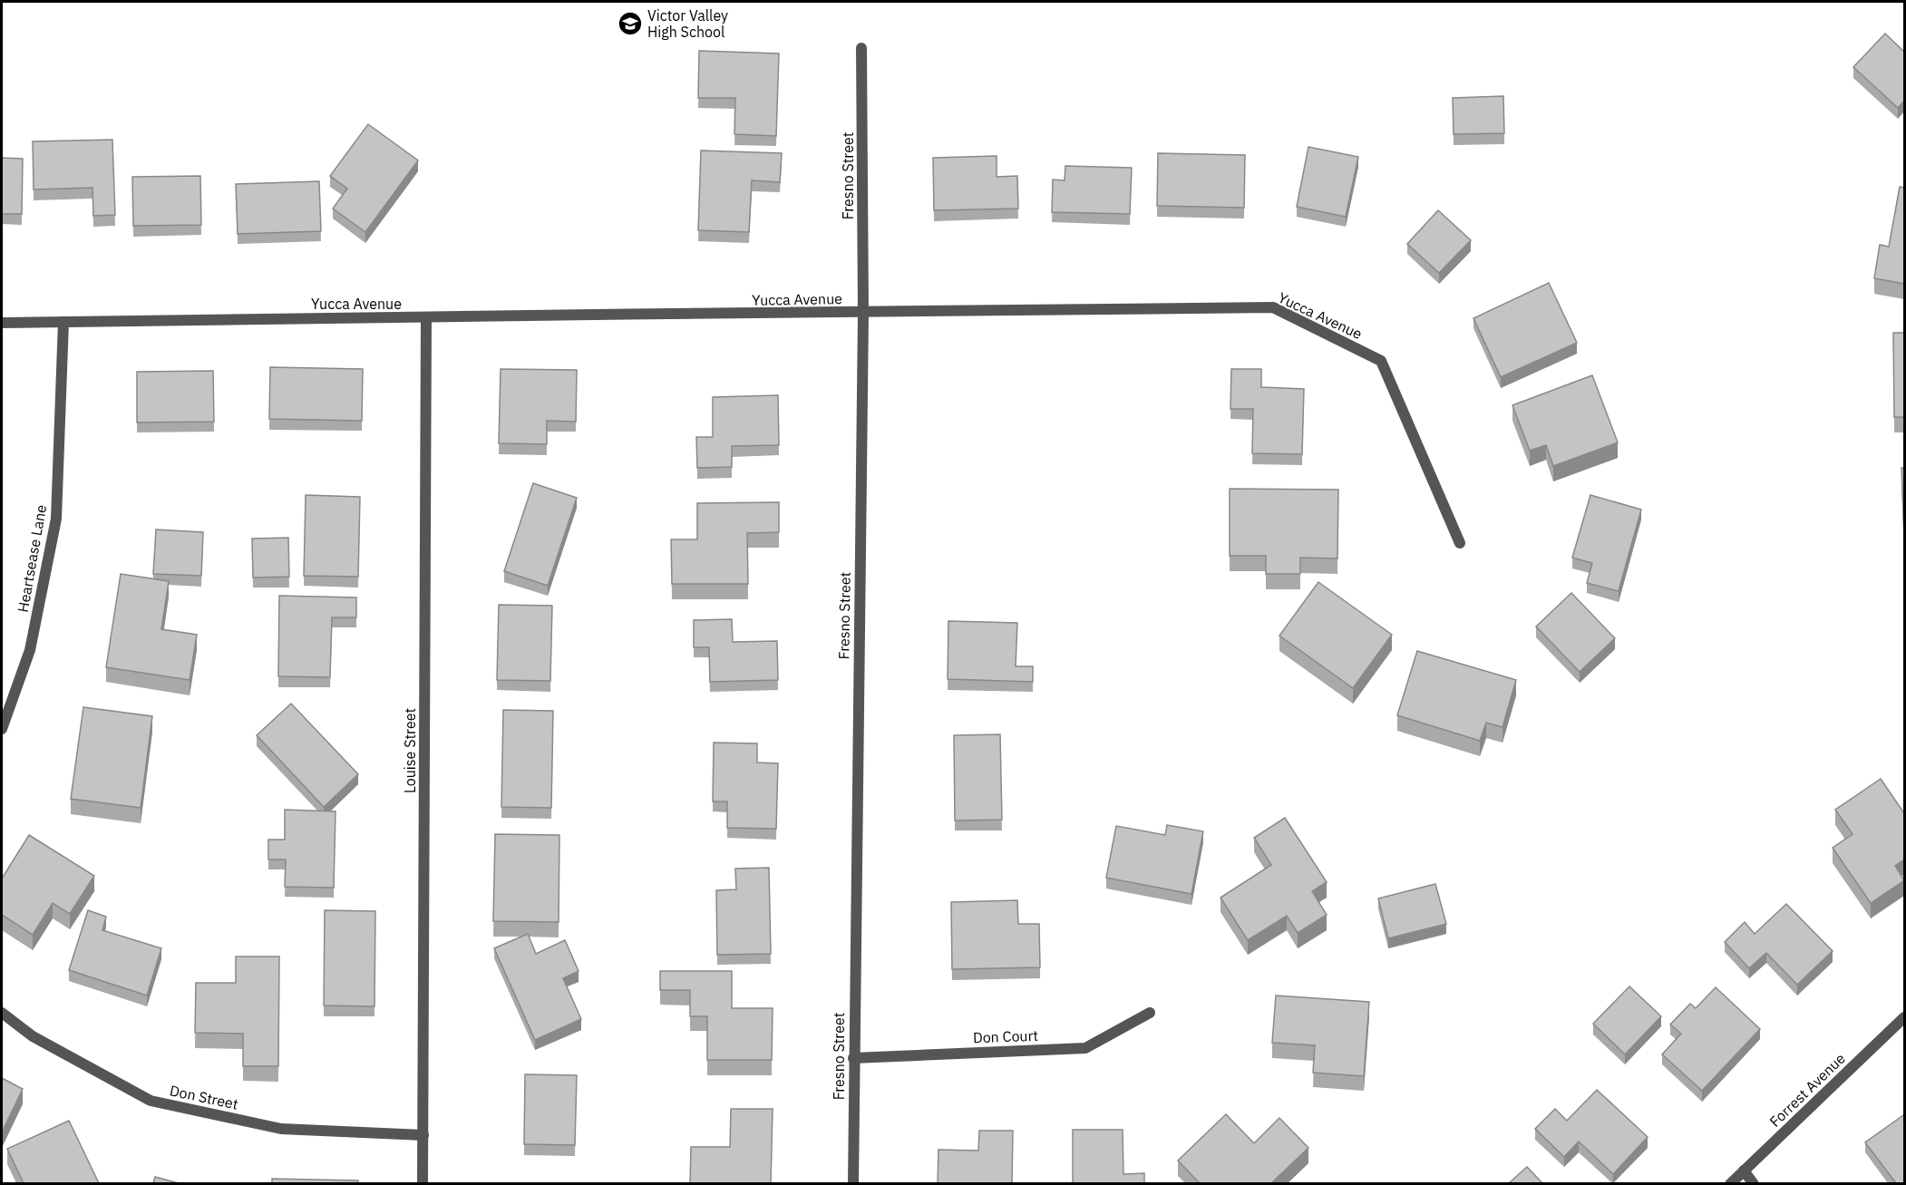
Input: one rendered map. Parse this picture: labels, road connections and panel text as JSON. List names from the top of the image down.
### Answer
{
  "streets": {
    "street": [
      "Fresno Street",
      "Yucca Avenue",
      "Heartsease Lane",
      "Louise Street",
      "Don Court",
      "Forrest Avenue",
      "Don Street"
    ]
  },
  "crossings": [
    ["Fresno Street", "Yucca Avenue"],
    ["Fresno Street", "Don Court"],
    ["Yucca Avenue", "Heartsease Lane"],
    ["Yucca Avenue", "Louise Street"],
    ["Louise Street", "Don Street"]
  ],
  "places": {
    "school or university": ["Victor Valley High School"]
  }
}
